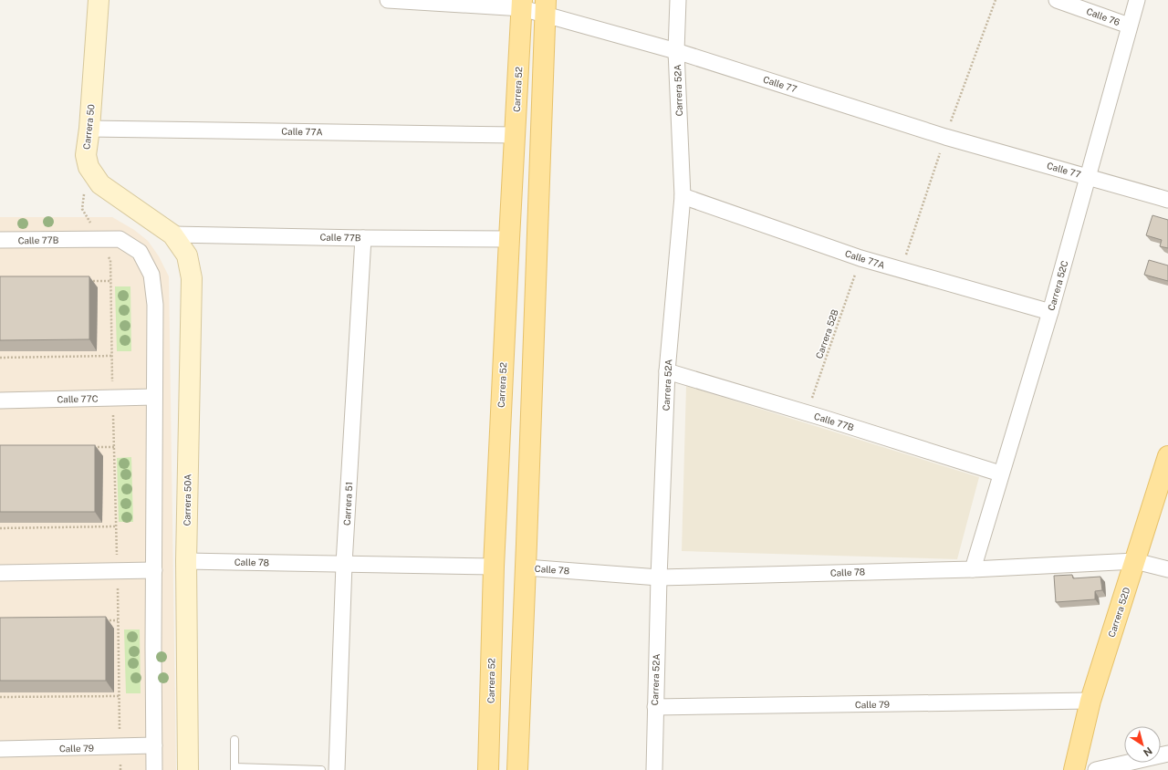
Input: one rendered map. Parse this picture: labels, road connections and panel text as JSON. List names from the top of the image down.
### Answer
{
  "streets": {
    "main road": ["Carrera 52", "Carrera 52D"],
    "street": [
      "Calle 76",
      "Calle 77",
      "Carrera 52A",
      "Carrera 50",
      "Calle 77A",
      "Calle 77B",
      "Carrera 52C",
      "Calle 77C",
      "Carrera 50A",
      "Carrera 51",
      "Calle 78",
      "Calle 79"
    ],
    "path": ["Carrera 52B"]
  },
  "crossings": [
    ["Calle 76", "Carrera 52C"],
    ["Calle 77", "Carrera 52"],
    ["Calle 77", "Carrera 52A"],
    ["Calle 77", "Carrera 52C"],
    ["Carrera 52", "Calle 77A"],
    ["Carrera 52", "Calle 77B"],
    ["Carrera 52", "Calle 78"],
    ["Carrera 52A", "Calle 77A"],
    ["Carrera 52A", "Calle 77B"],
    ["Carrera 52A", "Calle 78"],
    ["Carrera 52A", "Calle 79"],
    ["Carrera 50", "Calle 77A"],
    ["Carrera 50", "Calle 77B"],
    ["Carrera 50", "Carrera 50A"],
    ["Calle 77A", "Carrera 52C"],
    ["Calle 77A", "Carrera 52B"],
    ["Calle 77B", "Carrera 52C"],
    ["Calle 77B", "Carrera 52B"],
    ["Calle 77B", "Calle 77C"],
    ["Calle 77B", "Carrera 50A"],
    ["Calle 77B", "Carrera 51"],
    ["Carrera 52C", "Calle 78"],
    ["Carrera 50A", "Calle 78"],
    ["Carrera 51", "Calle 78"],
    ["Calle 78", "Carrera 52D"],
    ["Carrera 52D", "Calle 79"]
  ],
  "north": "bottom right"
}
